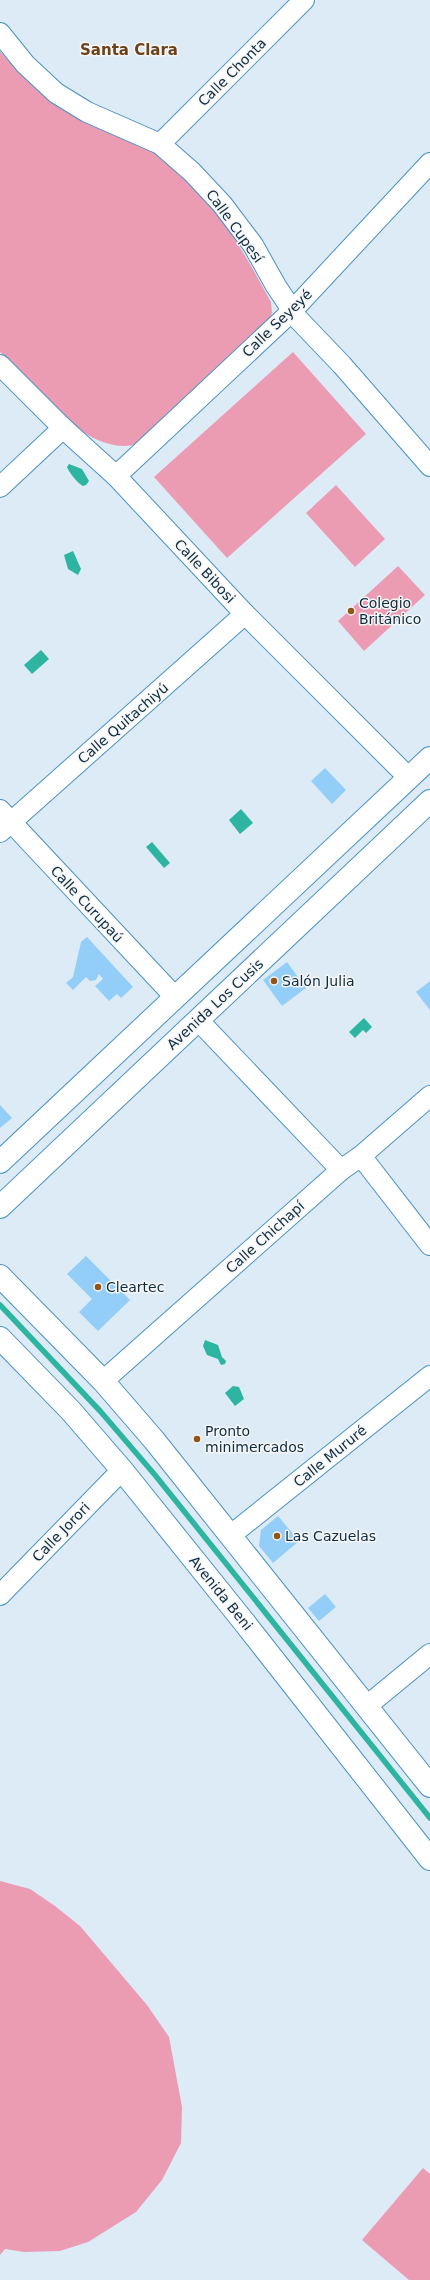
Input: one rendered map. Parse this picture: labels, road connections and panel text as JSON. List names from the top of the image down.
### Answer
{
  "streets": {
    "street": [
      "Calle Chonta",
      "Calle Cupesí",
      "Calle Seyeyé",
      "Calle Bibosi",
      "Calle Quitachiyú",
      "Calle Curupaú",
      "Avenida Los Cusis",
      "Calle Chichapí",
      "Calle Mururé",
      "Calle Jorori",
      "Avenida Beni"
    ]
  },
  "crossings": [
    ["Calle Chonta", "Calle Cupesí"],
    ["Calle Cupesí", "Calle Seyeyé"],
    ["Calle Seyeyé", "Calle Bibosi"],
    ["Calle Bibosi", "Calle Quitachiyú"],
    ["Calle Quitachiyú", "Calle Curupaú"],
    ["Calle Jorori", "Avenida Beni"]
  ],
  "districts": ["Santa Clara"],
  "places": [
    "Colegio Británico",
    "Salón Julia",
    "Cleartec",
    "Pronto minimercados",
    "Las Cazuelas"
  ]
}
